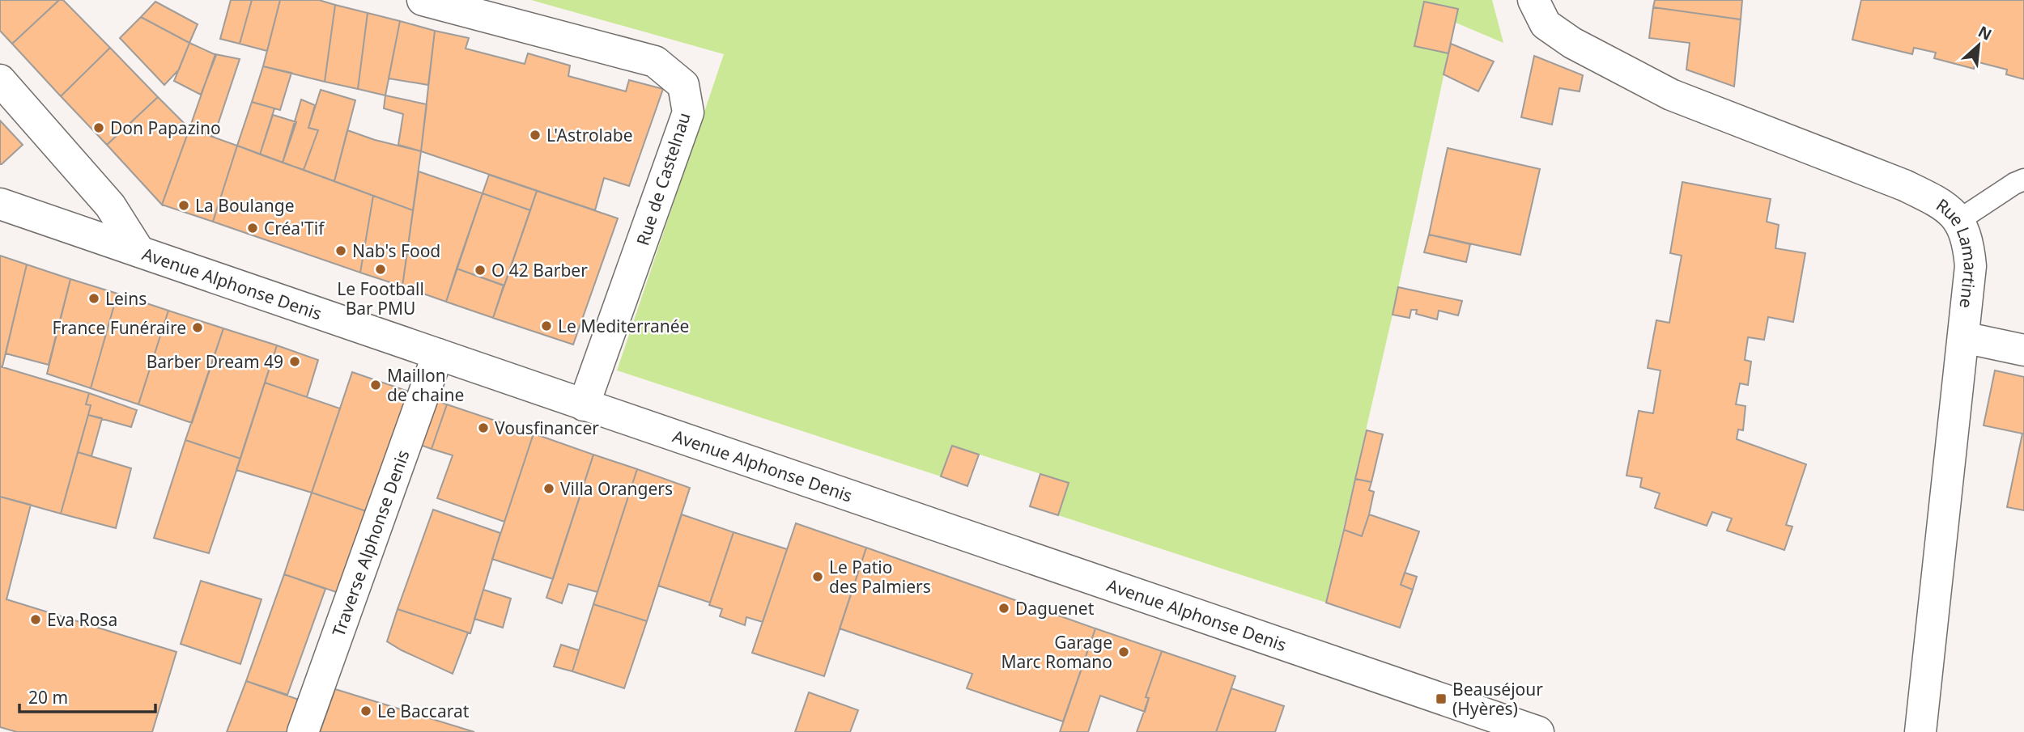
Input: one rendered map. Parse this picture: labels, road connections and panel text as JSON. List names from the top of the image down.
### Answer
{
  "streets": {
    "street": [
      "Rue de Castelnau",
      "Rue Lamartine",
      "Avenue Alphonse Denis",
      "Traverse Alphonse Denis"
    ]
  },
  "crossings": [
    ["Rue de Castelnau", "Avenue Alphonse Denis"],
    ["Avenue Alphonse Denis", "Traverse Alphonse Denis"]
  ],
  "places": {
    "other": [
      "Don Papazino",
      "L'Astrolabe",
      "La Boulange",
      "Créa'Tif",
      "Nab's Food",
      "Le Football Bar PMU",
      "O 42 Barber",
      "Leins",
      "Le Mediterranée",
      "France Funéraire",
      "Barber Dream 49",
      "Maillon de chaine",
      "Vousfinancer",
      "Villa Orangers",
      "Le Patio des Palmiers",
      "Daguenet",
      "Eva Rosa",
      "Garage Marc Romano",
      "Le Baccarat"
    ],
    "transit": ["Beauséjour (Hyères)"]
  },
  "scale_bar": "20 m",
  "north": "top right"
}
